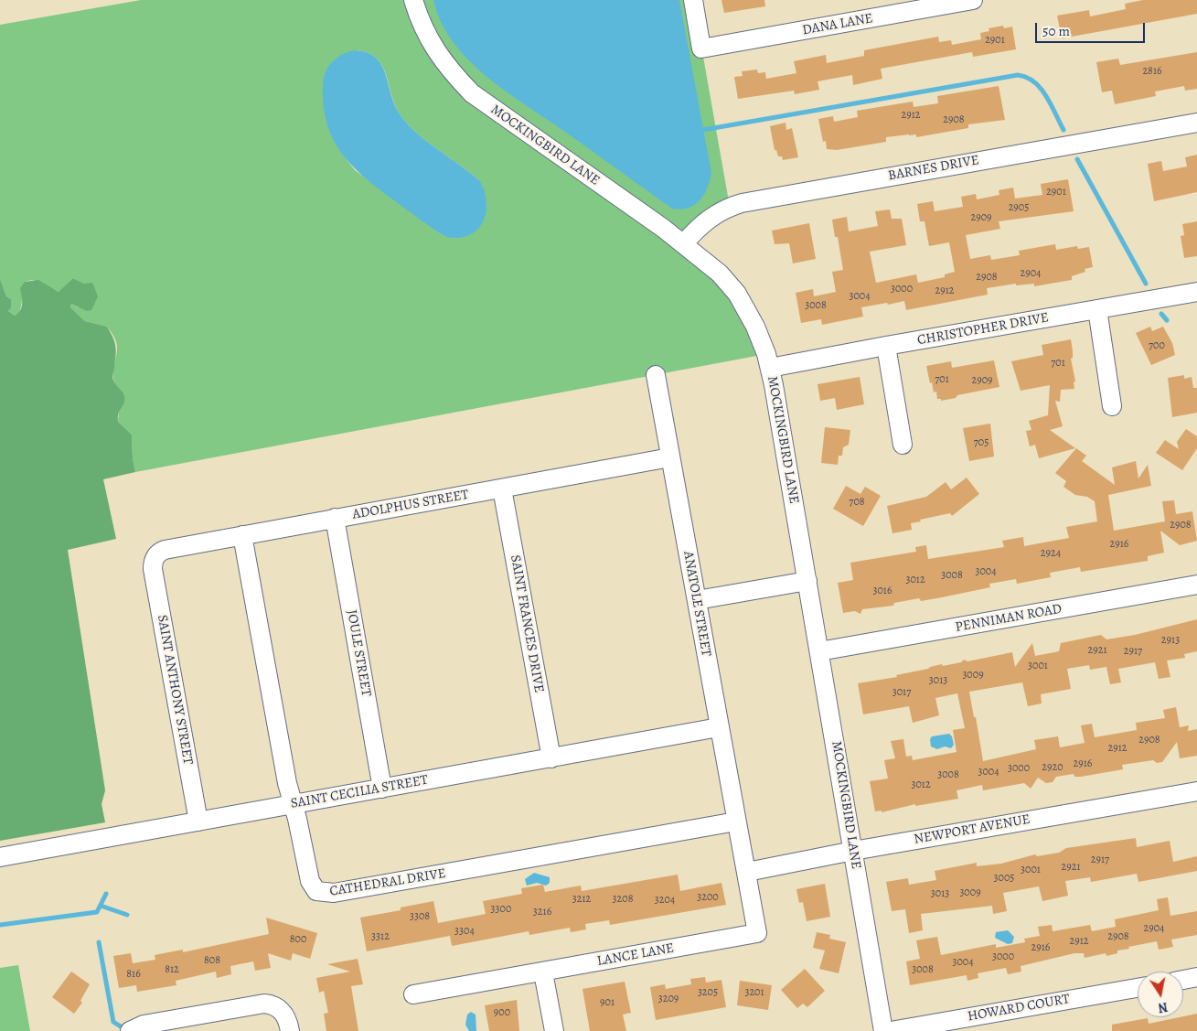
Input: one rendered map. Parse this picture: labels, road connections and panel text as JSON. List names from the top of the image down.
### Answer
{
  "streets": {
    "street": [
      "DANA LANE",
      "MOCKINGBIRD LANE",
      "BARNES DRIVE",
      "CHRISTOPHER DRIVE",
      "ADOLPHUS STREET",
      "ANATOLE STREET",
      "PENNIMAN ROAD",
      "SAINT FRANCES DRIVE",
      "JOULE STREET",
      "SAINT ANTHONY STREET",
      "SAINT CECILIA STREET",
      "NEWPORT AVENUE",
      "CATHEDRAL DRIVE",
      "LANCE LANE",
      "HOWARD COURT"
    ]
  },
  "crossings": [
    ["MOCKINGBIRD LANE", "BARNES DRIVE"],
    ["MOCKINGBIRD LANE", "CHRISTOPHER DRIVE"],
    ["MOCKINGBIRD LANE", "PENNIMAN ROAD"],
    ["MOCKINGBIRD LANE", "NEWPORT AVENUE"],
    ["ADOLPHUS STREET", "ANATOLE STREET"],
    ["ADOLPHUS STREET", "SAINT FRANCES DRIVE"],
    ["ADOLPHUS STREET", "JOULE STREET"],
    ["ADOLPHUS STREET", "SAINT ANTHONY STREET"],
    ["ADOLPHUS STREET", "CATHEDRAL DRIVE"],
    ["ANATOLE STREET", "SAINT CECILIA STREET"],
    ["ANATOLE STREET", "CATHEDRAL DRIVE"],
    ["ANATOLE STREET", "LANCE LANE"],
    ["SAINT FRANCES DRIVE", "SAINT CECILIA STREET"],
    ["JOULE STREET", "SAINT CECILIA STREET"],
    ["SAINT ANTHONY STREET", "SAINT CECILIA STREET"],
    ["SAINT CECILIA STREET", "CATHEDRAL DRIVE"],
    ["NEWPORT AVENUE", "LANCE LANE"],
    ["CATHEDRAL DRIVE", "LANCE LANE"]
  ],
  "house_numbers": [
    "2901",
    "2816",
    "2912",
    "2908",
    "2901",
    "2905",
    "2909",
    "2904",
    "2908",
    "3000",
    "2912",
    "3004",
    "3008",
    "700",
    "701",
    "701",
    "2909",
    "705",
    "708",
    "2908",
    "2916",
    "2924",
    "3004",
    "3008",
    "3012",
    "3016",
    "2913",
    "2921",
    "2917",
    "3001",
    "3009",
    "3013",
    "3017",
    "2908",
    "2912",
    "2916",
    "2920",
    "3000",
    "3004",
    "3008",
    "3012",
    "2917",
    "2921",
    "3001",
    "3005",
    "3009",
    "3013",
    "3200",
    "3212",
    "3208",
    "3204",
    "3300",
    "3216",
    "3308",
    "2904",
    "3304",
    "3312",
    "2908",
    "800",
    "2912",
    "2916",
    "3000",
    "808",
    "3004",
    "812",
    "3008",
    "816",
    "3205",
    "3201",
    "3209",
    "901",
    "900"
  ],
  "scale_bar": "50 m",
  "north": "bottom"
}
